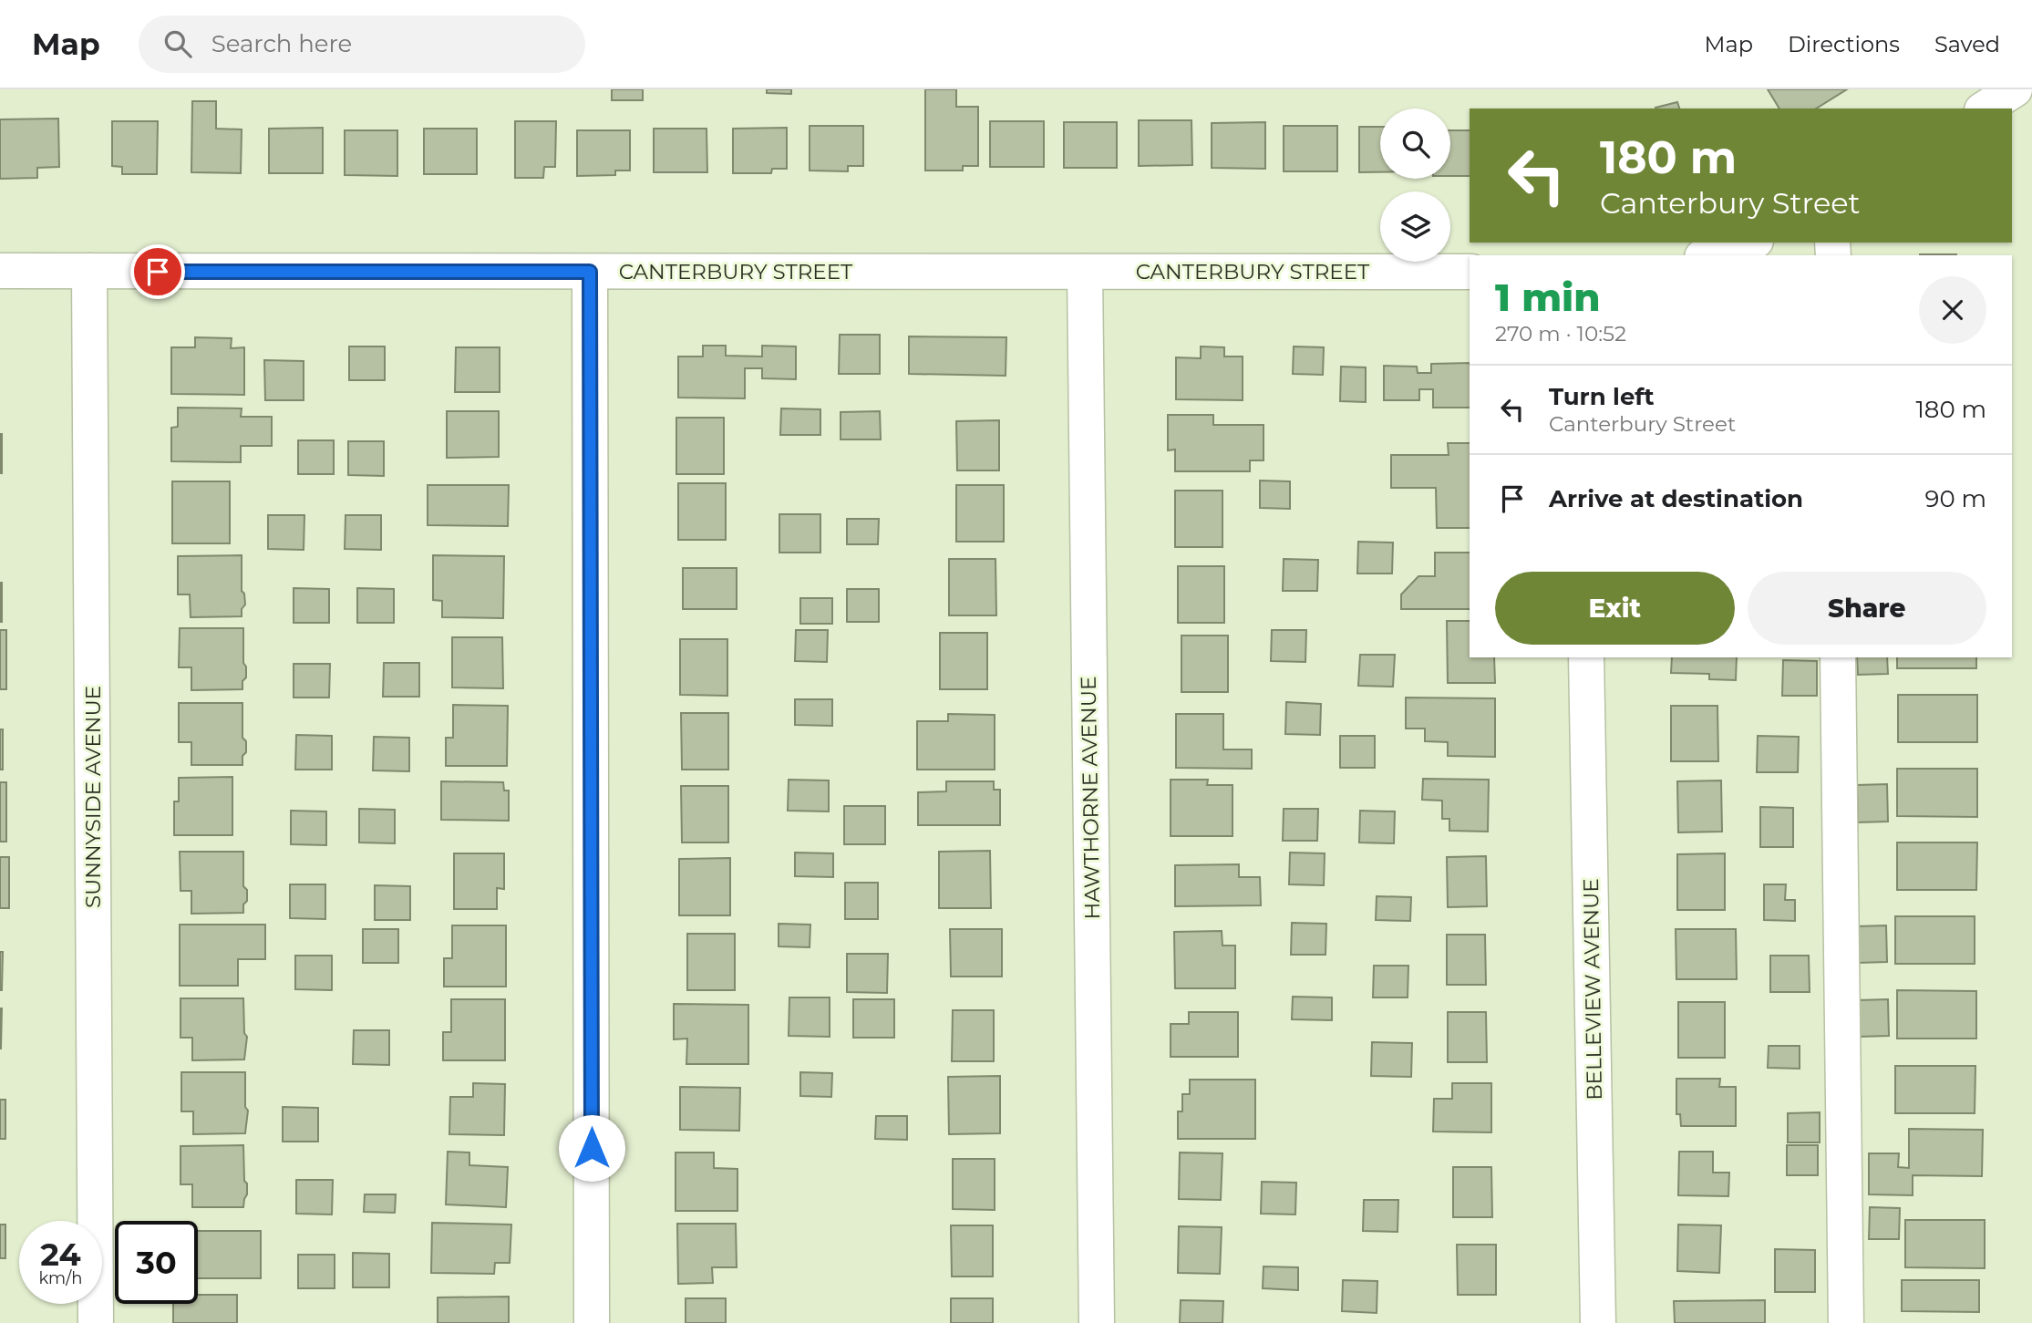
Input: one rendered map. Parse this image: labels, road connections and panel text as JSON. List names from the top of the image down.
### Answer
{
  "streets": {
    "street": [
      "CANTERBURY STREET",
      "SUNNYSIDE AVENUE",
      "HAWTHORNE AVENUE",
      "BELLEVIEW AVENUE"
    ]
  },
  "crossings": [
    ["CANTERBURY STREET", "SUNNYSIDE AVENUE"],
    ["CANTERBURY STREET", "HAWTHORNE AVENUE"]
  ],
  "page": {
    "header": "Map",
    "search": "Search here",
    "nav": ["Map", "Directions", "Saved"],
    "turn": ["180 m", "Canterbury Street"],
    "heading": ["1 min", "270 m · 10:52"],
    "list": [
      {
        "name": "Turn left",
        "note": "Canterbury Street",
        "value": "180 m"
      },
      {
        "name": "Arrive at destination",
        "value": "90 m"
      }
    ],
    "buttons": ["Exit", "Share"],
    "speed": "24 km/h",
    "limit": "30"
  }
}
